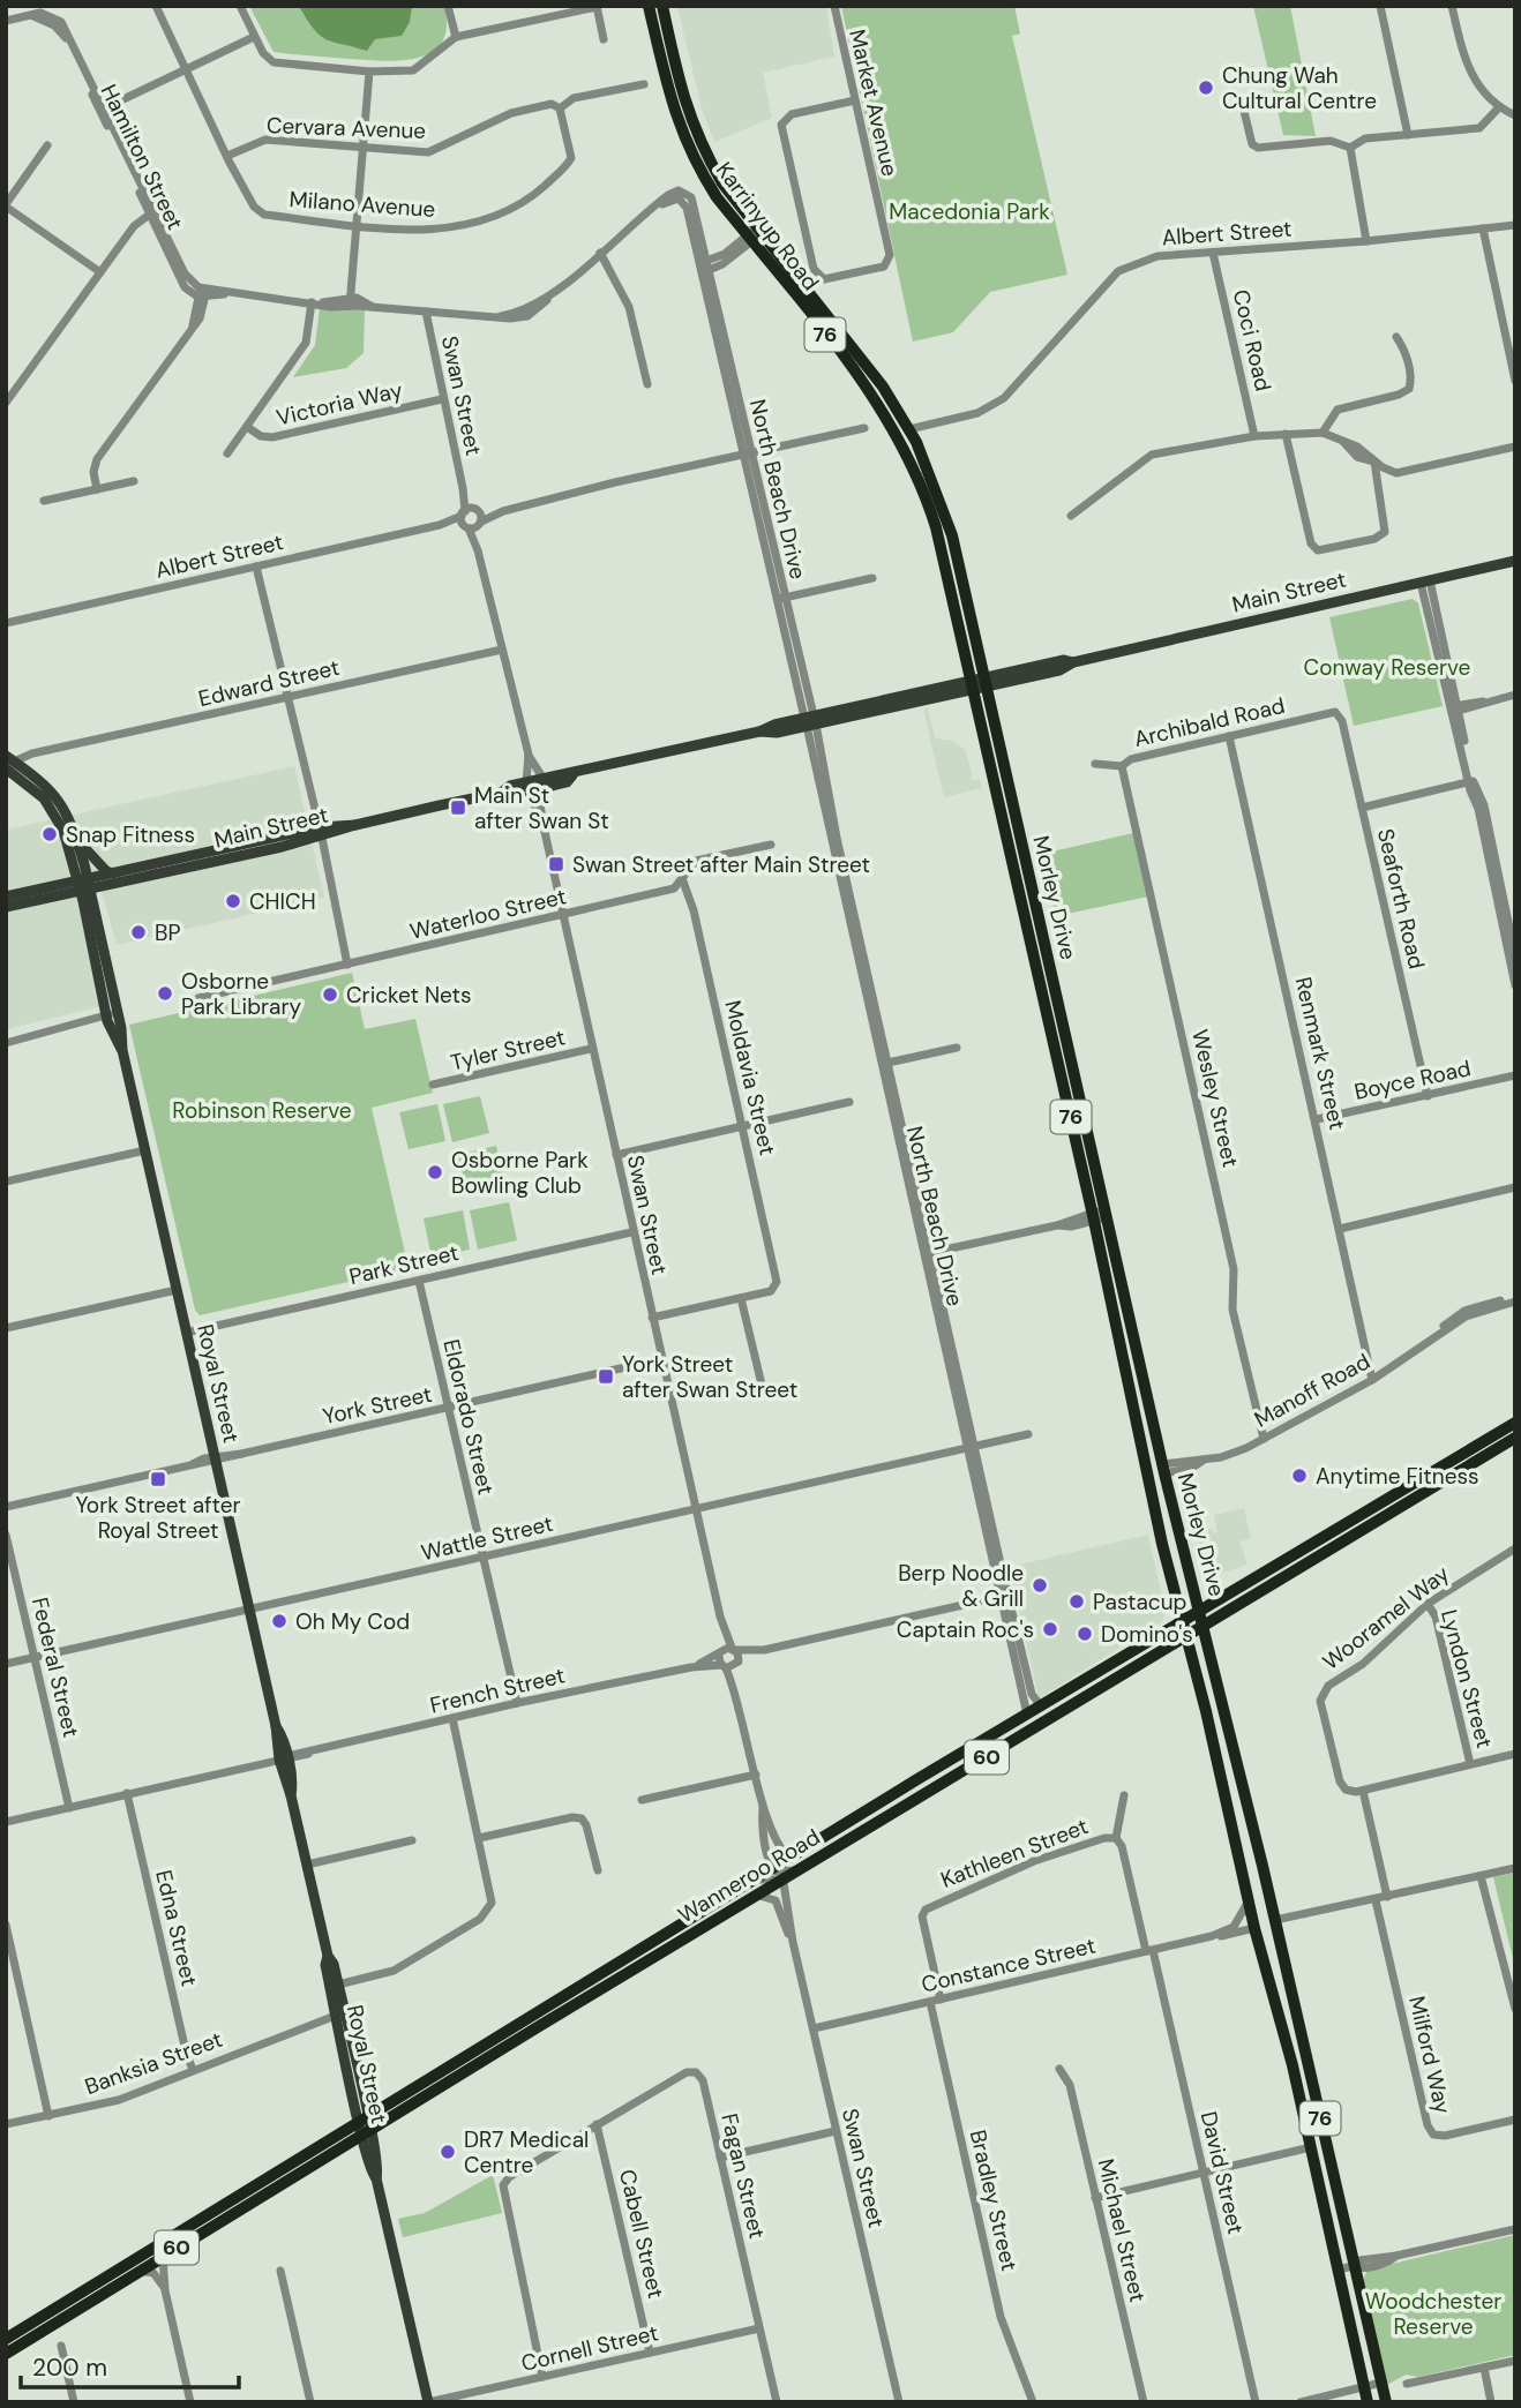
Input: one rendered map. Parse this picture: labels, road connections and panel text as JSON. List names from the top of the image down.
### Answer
{
  "streets": {
    "highway": [
      "Karrinyup Road",
      "76",
      "Morley Drive",
      "60",
      "Wanneroo Road"
    ],
    "main road": ["Main Street", "Royal Street"],
    "street": [
      "Market Avenue",
      "Cervara Avenue",
      "Hamilton Street",
      "Milano Avenue",
      "Albert Street",
      "Coci Road",
      "Swan Street",
      "Victoria Way",
      "North Beach Drive",
      "Edward Street",
      "Archibald Road",
      "Seaforth Road",
      "Waterloo Street",
      "Tyler Street",
      "Renmark Street",
      "Moldavia Street",
      "Boyce Road",
      "Wesley Street",
      "Park Street",
      "Manoff Road",
      "York Street",
      "Eldorado Street",
      "Wattle Street",
      "Wooramel Way",
      "Federal Street",
      "Lyndon Street",
      "French Street",
      "Kathleen Street",
      "Edna Street",
      "Constance Street",
      "Milford Way",
      "Banksia Street",
      "David Street",
      "Fagan Street",
      "Bradley Street",
      "Michael Street",
      "Cabell Street",
      "Cornell Street"
    ]
  },
  "crossings": [
    ["Cervara Avenue", "Milano Avenue"],
    ["Karrinyup Road", "Albert Street"],
    ["Karrinyup Road", "Main Street"],
    ["Karrinyup Road", "Morley Drive"],
    ["Albert Street", "Coci Road"],
    ["Albert Street", "Swan Street"],
    ["Albert Street", "North Beach Drive"],
    ["Swan Street", "Victoria Way"],
    ["Swan Street", "Main Street"],
    ["Swan Street", "Edward Street"],
    ["Swan Street", "Waterloo Street"],
    ["Swan Street", "Tyler Street"],
    ["Swan Street", "Park Street"],
    ["Swan Street", "York Street"],
    ["Swan Street", "Wattle Street"],
    ["Swan Street", "French Street"],
    ["Swan Street", "Wanneroo Road"],
    ["Swan Street", "Constance Street"],
    ["North Beach Drive", "Main Street"],
    ["North Beach Drive", "Wattle Street"],
    ["North Beach Drive", "French Street"],
    ["North Beach Drive", "Wanneroo Road"],
    ["Main Street", "Morley Drive"],
    ["Main Street", "Royal Street"],
    ["Archibald Road", "Seaforth Road"],
    ["Archibald Road", "Renmark Street"],
    ["Archibald Road", "Wesley Street"],
    ["Morley Drive", "Manoff Road"],
    ["Morley Drive", "Wanneroo Road"],
    ["Morley Drive", "Constance Street"],
    ["Seaforth Road", "Boyce Road"],
    ["Waterloo Street", "Moldavia Street"],
    ["Renmark Street", "Boyce Road"],
    ["Renmark Street", "Manoff Road"],
    ["Wesley Street", "Manoff Road"],
    ["Park Street", "Royal Street"],
    ["Park Street", "Eldorado Street"],
    ["Royal Street", "York Street"],
    ["Royal Street", "Wattle Street"],
    ["Royal Street", "French Street"],
    ["Royal Street", "Wanneroo Road"],
    ["Royal Street", "Banksia Street"],
    ["Royal Street", "Cornell Street"],
    ["York Street", "Eldorado Street"],
    ["Eldorado Street", "Wattle Street"],
    ["Eldorado Street", "French Street"],
    ["Wattle Street", "Federal Street"],
    ["Wooramel Way", "Lyndon Street"],
    ["Federal Street", "French Street"],
    ["French Street", "Edna Street"],
    ["Kathleen Street", "Constance Street"],
    ["Kathleen Street", "David Street"],
    ["Edna Street", "Banksia Street"],
    ["Constance Street", "David Street"],
    ["Constance Street", "Bradley Street"],
    ["Fagan Street", "Cabell Street"],
    ["Fagan Street", "Cornell Street"],
    ["Cabell Street", "Cornell Street"]
  ],
  "parks": [
    "Macedonia Park",
    "Conway Reserve",
    "Robinson Reserve",
    "Woodchester Reserve"
  ],
  "places": {
    "other": [
      "Chung Wah Cultural Centre",
      "Snap Fitness",
      "CHICH",
      "BP",
      "Osborne Park Library",
      "Cricket Nets",
      "Osborne Park Bowling Club",
      "Anytime Fitness",
      "Berp Noodle & Grill",
      "Pastacup",
      "Oh My Cod",
      "Captain Roc's",
      "Domino's",
      "DR7 Medical Centre"
    ],
    "transit": [
      "Main St after Swan St",
      "Swan Street after Main Street",
      "York Street after Swan Street",
      "York Street after Royal Street"
    ]
  },
  "scale_bar": "200 m"
}
